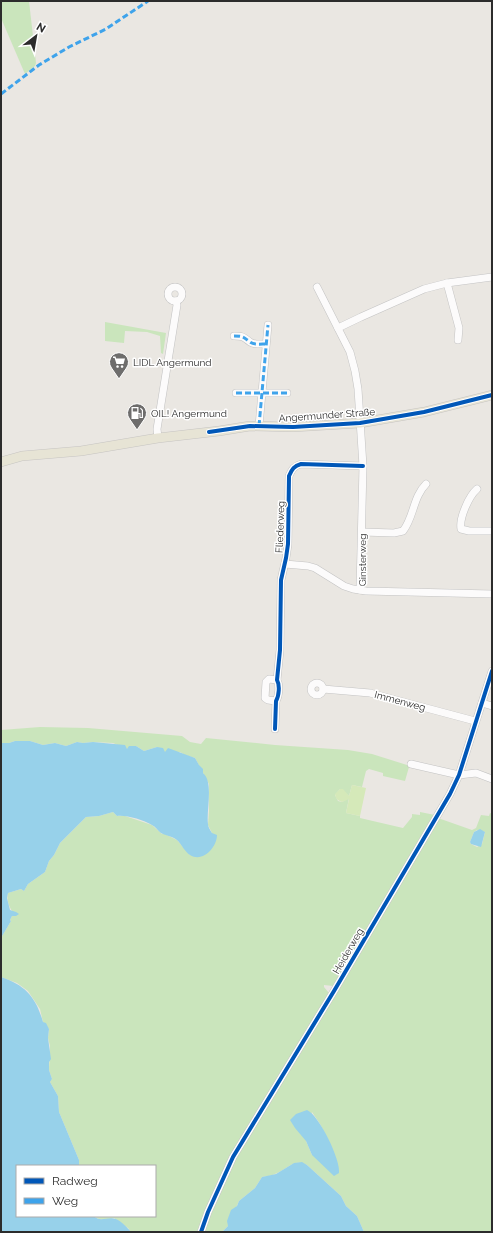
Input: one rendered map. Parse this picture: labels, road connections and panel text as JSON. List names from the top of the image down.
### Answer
{
  "streets": {
    "main road": ["Angermunder Straße"],
    "street": [
      "Fliederweg",
      "Ginsterweg",
      "Immenweg",
      "Heiderweg"
    ]
  },
  "crossings": [
    ["Angermunder Straße", "Ginsterweg"],
    ["Fliederweg", "Ginsterweg"],
    ["Immenweg", "Heiderweg"]
  ],
  "places": {
    "supermarket": ["LIDL Angermund"],
    "fuel station": ["OIL! Angermund"]
  },
  "legend": ["Radweg", "Weg"],
  "north": "top right"
}
